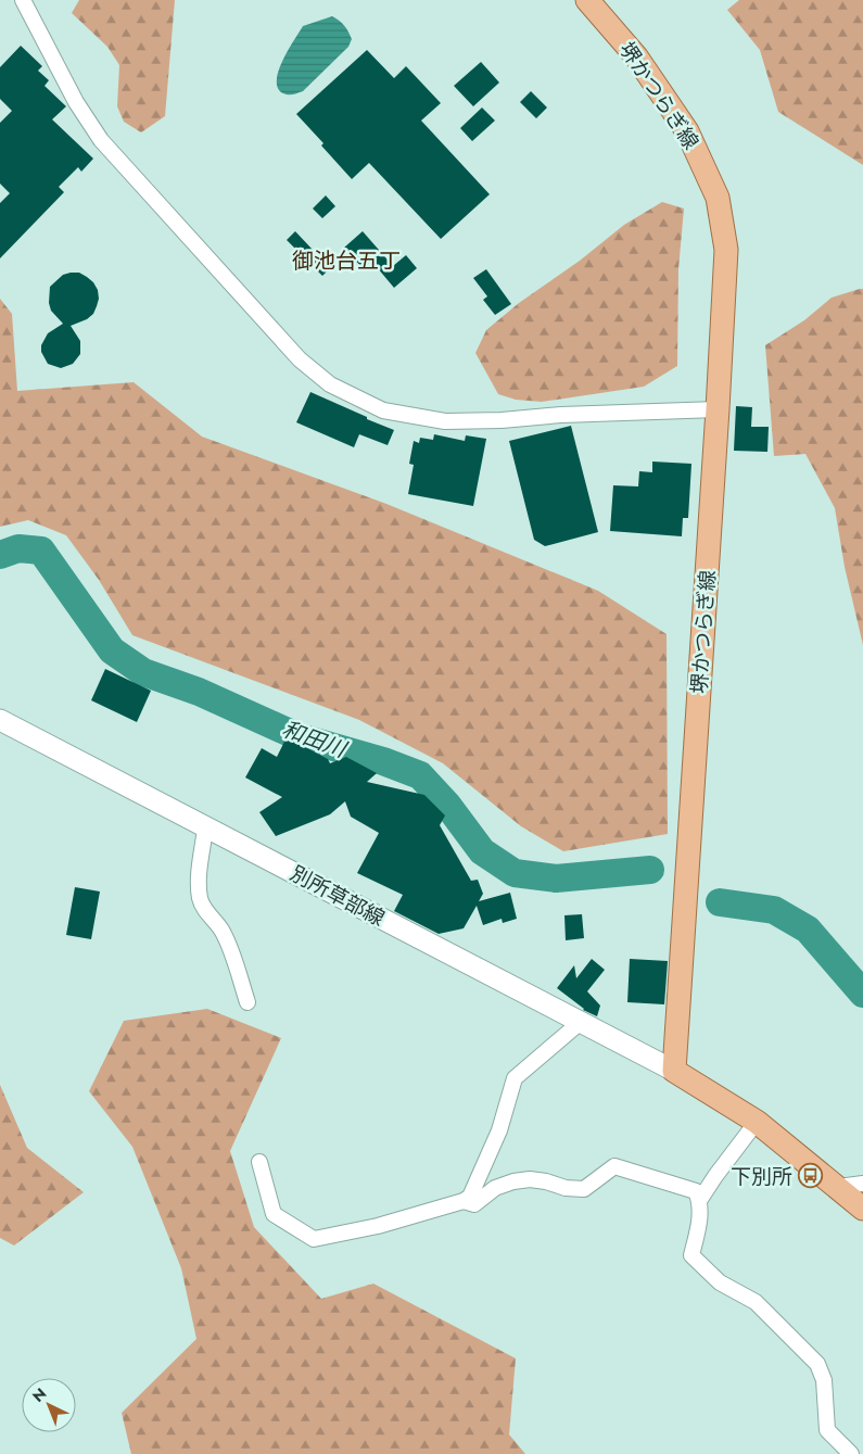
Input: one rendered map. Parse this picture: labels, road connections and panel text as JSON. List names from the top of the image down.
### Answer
{
  "streets": {
    "main road": ["堺かつらぎ線", "別所草部線"]
  },
  "crossings": [
    ["堺かつらぎ線", "別所草部線"]
  ],
  "districts": ["御池台五丁"],
  "water": ["和田川"],
  "places": {
    "bus stop": ["下別所"]
  },
  "north": "top left"
}
